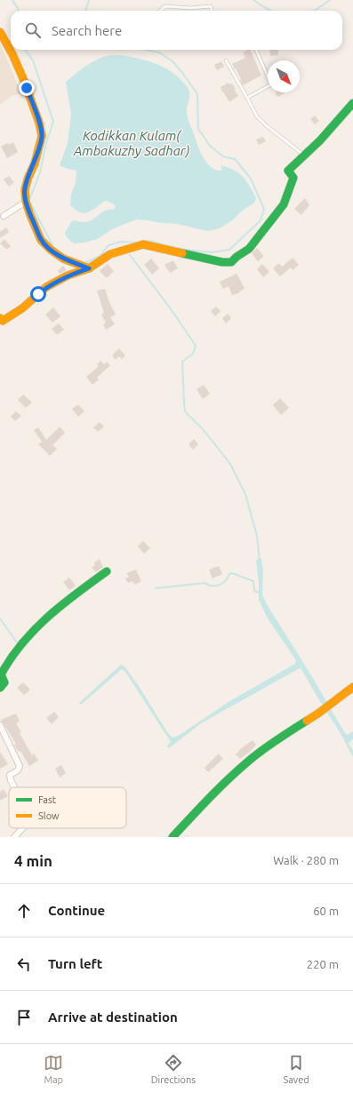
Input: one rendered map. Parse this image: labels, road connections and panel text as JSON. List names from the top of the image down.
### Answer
{
  "water": ["Kodikkan Kulam( Ambakuzhy Sadhar)"],
  "legend": ["Fast", "Slow"],
  "north": "bottom right",
  "page": {
    "search": "Search here",
    "heading": ["4 min", "Walk · 280 m"],
    "list": [
      ["Continue", "60 m"],
      ["Turn left", "220 m"],
      "Arrive at destination"
    ],
    "nav": ["Map", "Directions", "Saved"]
  }
}
